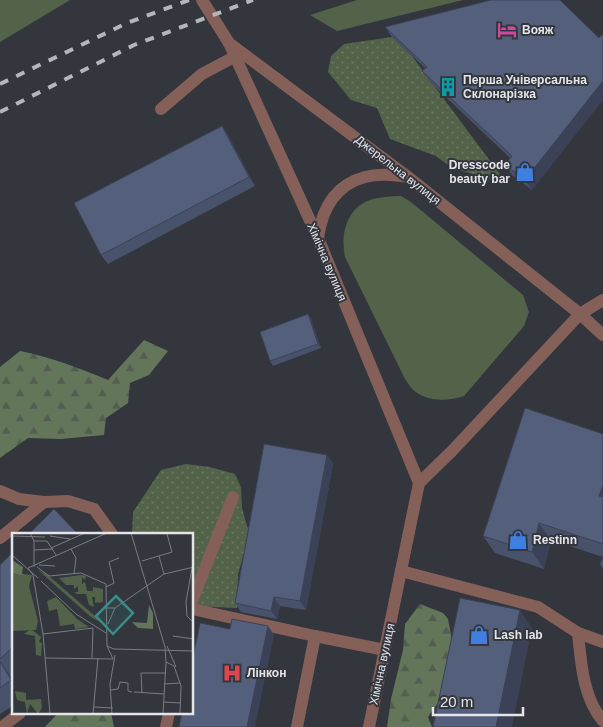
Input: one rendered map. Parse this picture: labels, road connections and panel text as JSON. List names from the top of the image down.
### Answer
{
  "streets": {
    "street": ["Джерельна вулиця", "Хімічна вулиця"]
  },
  "crossings": [
    ["Джерельна вулиця", "Хімічна вулиця"]
  ],
  "places": {
    "hotel": ["Вояж"],
    "building": ["Перша Універсальна Склонарізка"],
    "shop": ["Dresscode beauty bar", "Restinn", "Lash lab"],
    "hospital": ["Лінкон"]
  },
  "scale_bar": "20 m"
}
